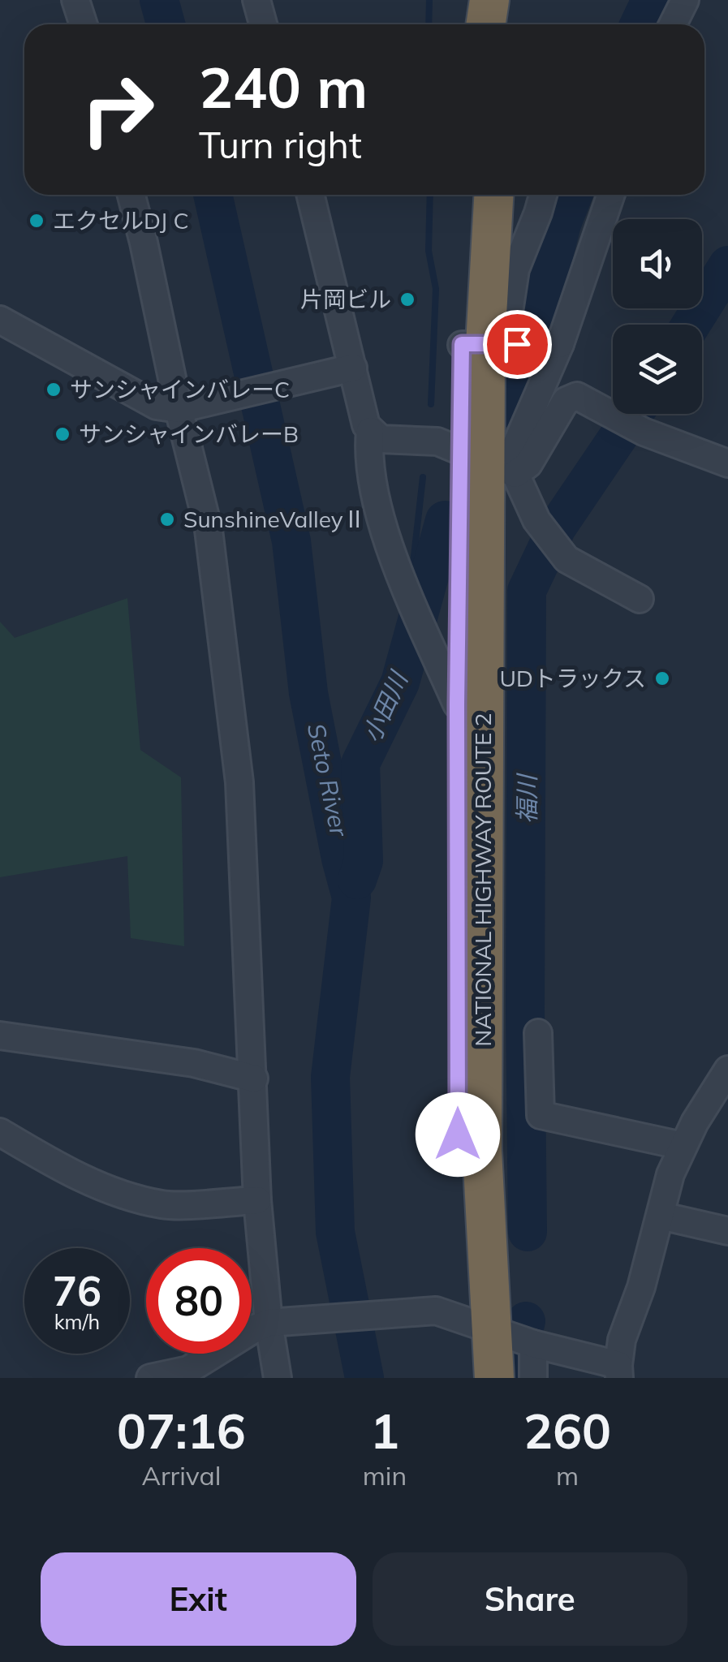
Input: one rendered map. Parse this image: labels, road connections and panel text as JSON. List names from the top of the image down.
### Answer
{
  "streets": {
    "highway": ["NATIONAL HIGHWAY ROUTE 2"]
  },
  "water": ["小田川", "Seto River", "福川"],
  "places": [
    "エクセルDJ C",
    "片岡ビル",
    "サンシャインバレーC",
    "サンシャインバレーB",
    "SunshineValleyⅡ",
    "UDトラックス"
  ],
  "page": {
    "turn": ["240 m", "Turn right"],
    "speed": "76 km/h",
    "limit": "80",
    "eta": [
      "07:16",
      "Arrival",
      "1",
      "min",
      "260",
      "m"
    ],
    "buttons": ["Exit", "Share"]
  }
}
